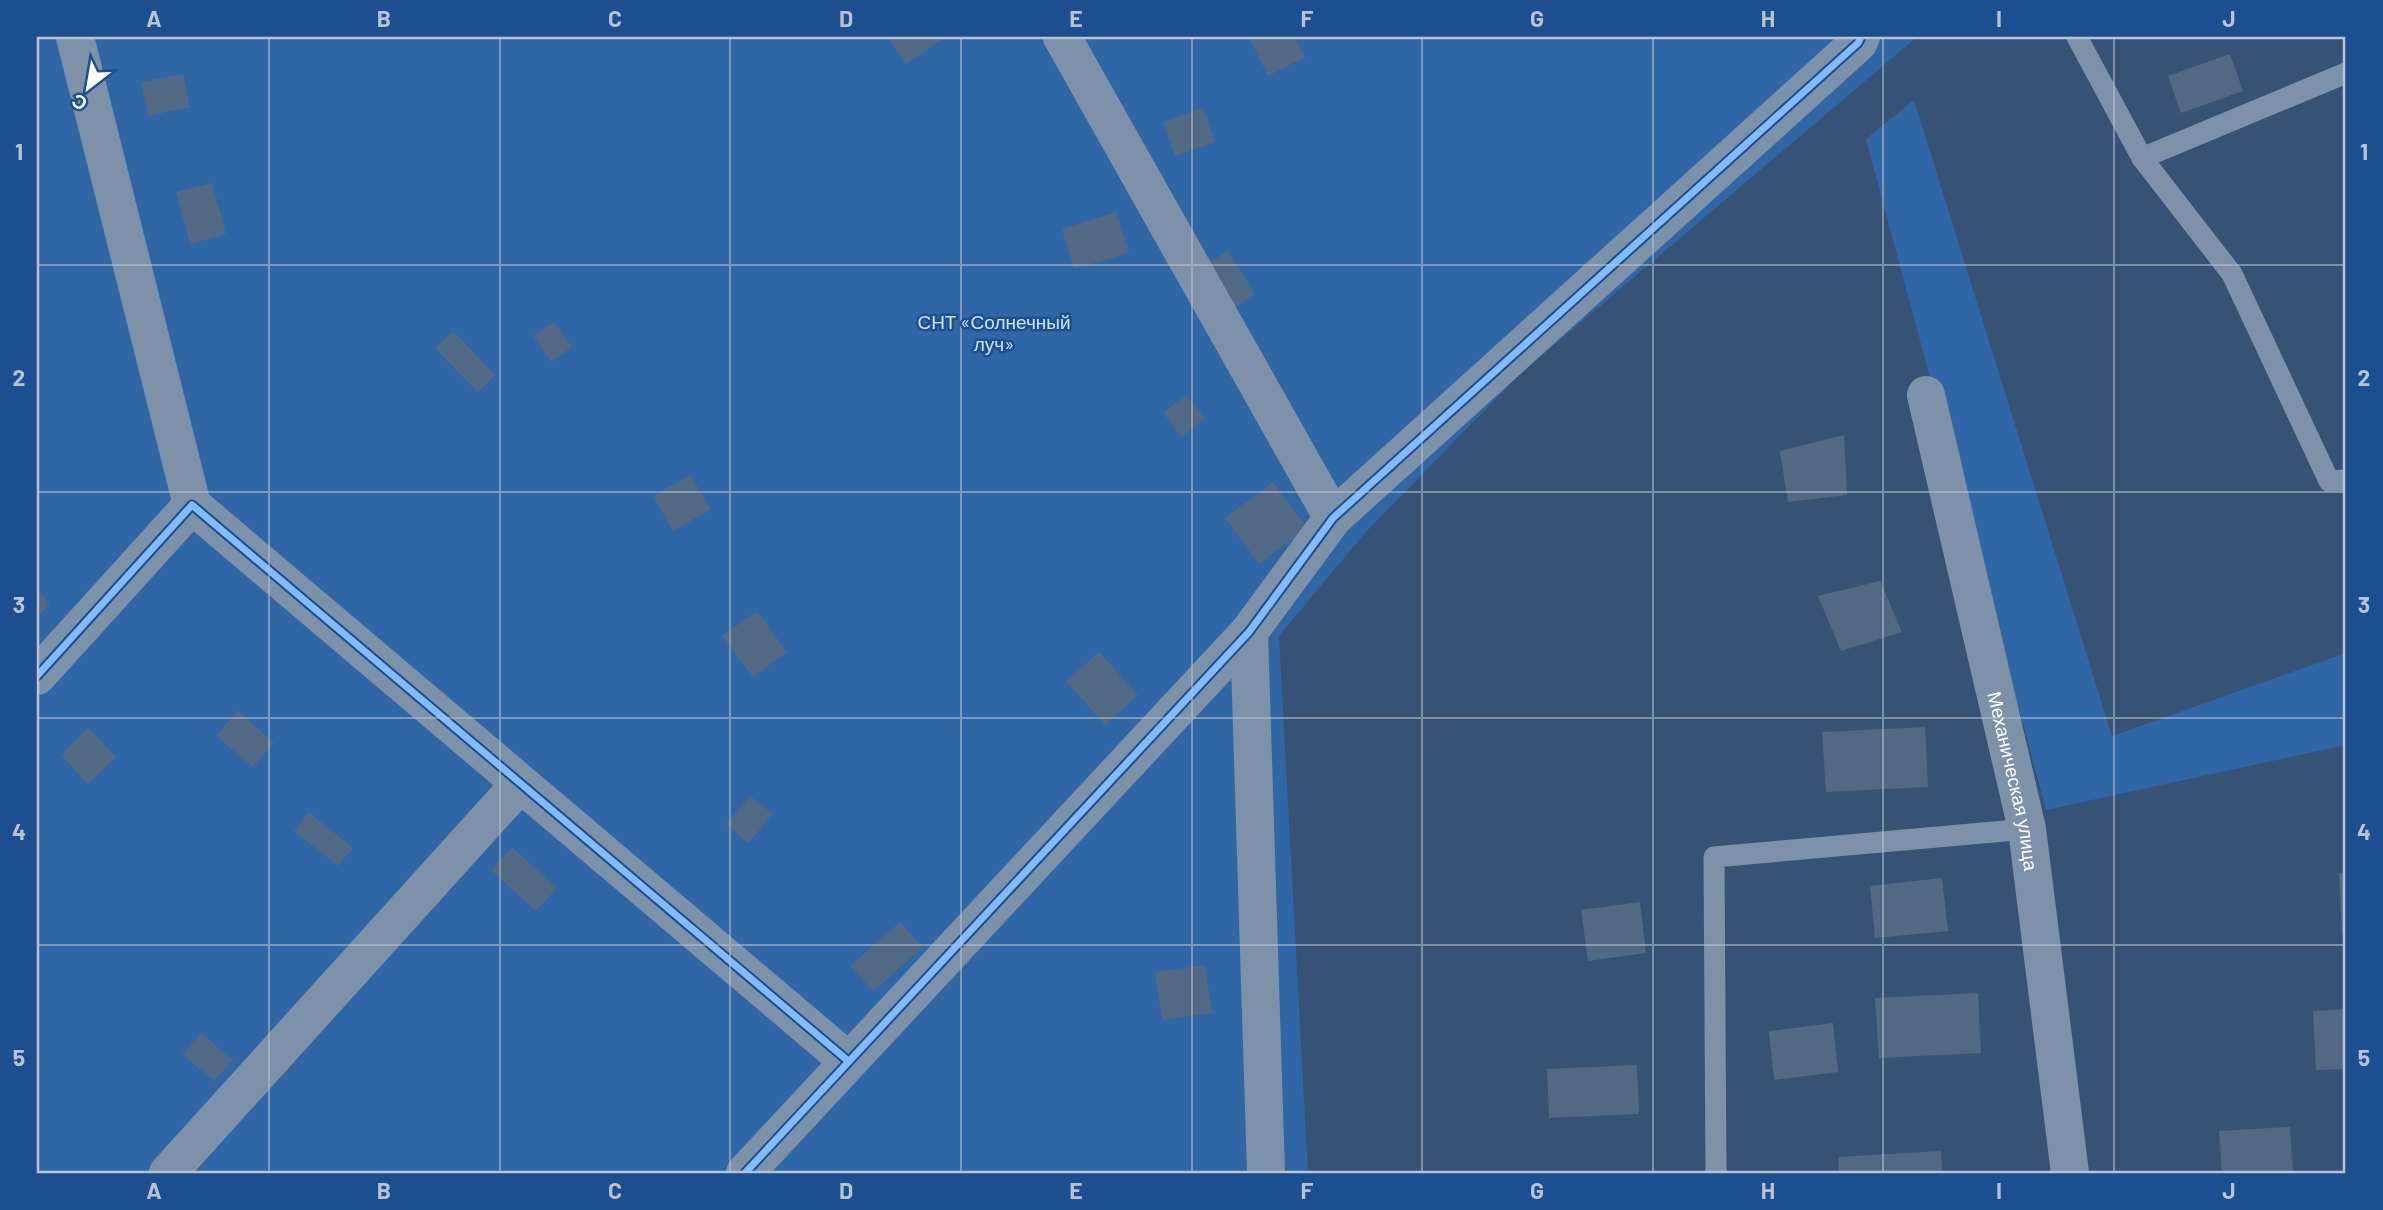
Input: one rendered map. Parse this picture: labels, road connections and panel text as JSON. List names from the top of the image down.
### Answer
{
  "streets": {
    "street": ["Механическая улица"]
  },
  "parks": ["СНТ «Солнечный луч»"],
  "north": "bottom left",
  "grid": {
    "columns": [
      "A",
      "B",
      "C",
      "D",
      "E",
      "F",
      "G",
      "H",
      "I",
      "J"
    ],
    "rows": [
      "1",
      "2",
      "3",
      "4",
      "5"
    ]
  }
}
